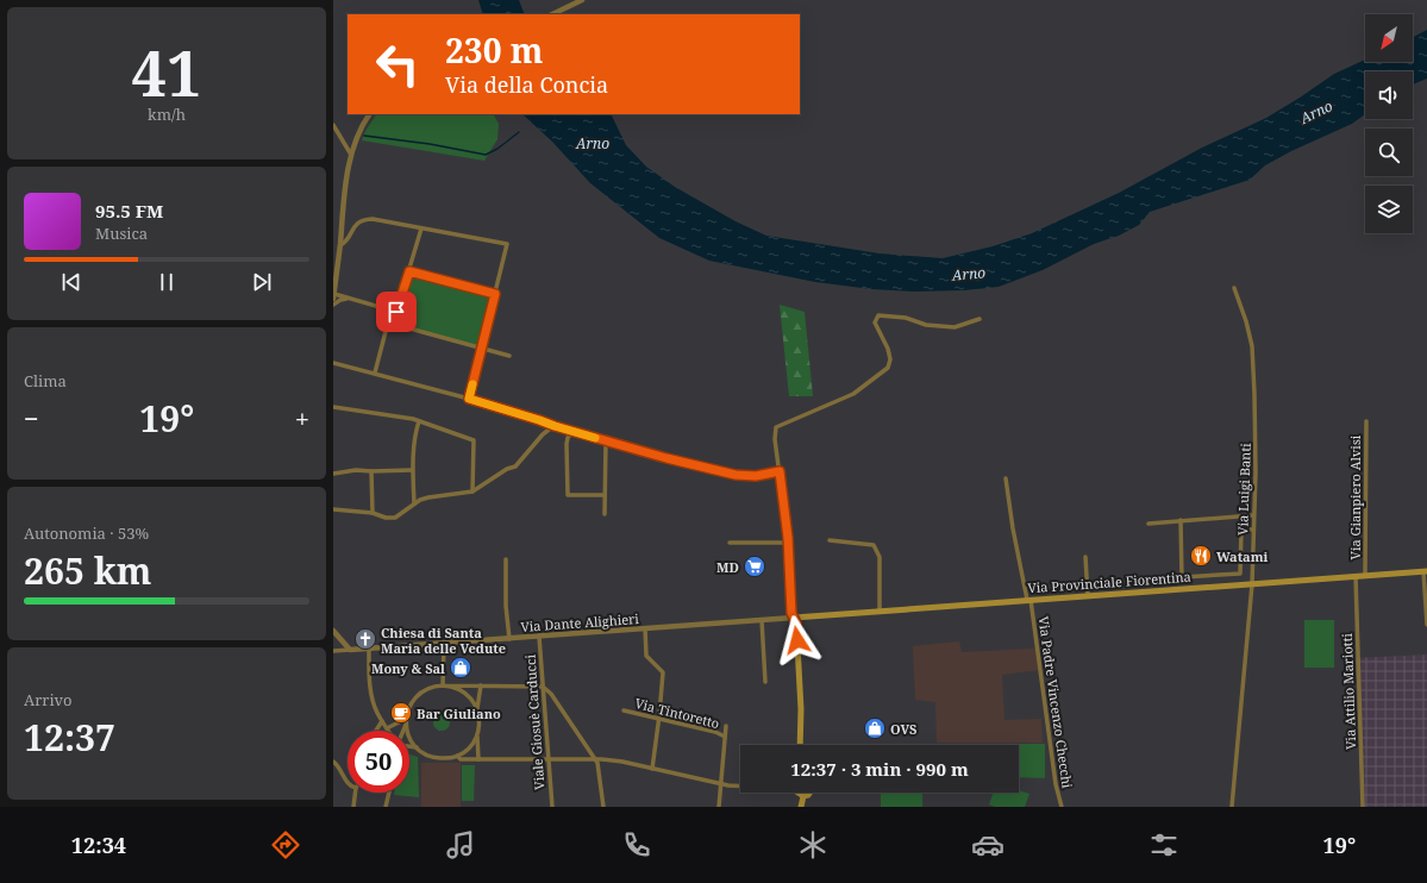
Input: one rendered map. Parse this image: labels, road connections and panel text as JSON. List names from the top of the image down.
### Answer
{
  "streets": {
    "main road": ["Via Provinciale Fiorentina"],
    "street": [
      "Via Luigi Banti",
      "Via Gianpiero Alvisi",
      "Via Dante Alighieri",
      "Via Attilio Mariotti",
      "Via Padre Vincenzo Checchi",
      "Via Tintoretto",
      "Viale Giosuè Carducci"
    ]
  },
  "crossings": [
    ["Via Luigi Banti", "Via Provinciale Fiorentina"],
    ["Via Gianpiero Alvisi", "Via Provinciale Fiorentina"],
    ["Via Provinciale Fiorentina", "Via Dante Alighieri"],
    ["Via Provinciale Fiorentina", "Via Attilio Mariotti"],
    ["Via Provinciale Fiorentina", "Via Padre Vincenzo Checchi"],
    ["Via Dante Alighieri", "Viale Giosuè Carducci"]
  ],
  "water": ["Arno"],
  "places": {
    "restaurant": ["Watami"],
    "supermarket": ["MD"],
    "church": ["Chiesa di Santa Maria delle Vedute"],
    "shop": ["Mony & Sal", "OVS"],
    "cafe": ["Bar Giuliano"]
  },
  "north": "bottom left",
  "page": {
    "tile": [
      ["41", "km/h"],
      "Clima",
      ["Autonomia · 53%", "265 km"],
      ["Arrivo", "12:37"]
    ],
    "turn": ["230 m", "Via della Concia"],
    "song": ["95.5 FM", "Musica"],
    "heat": ["−", "19°", "+"],
    "limit": "50",
    "trip": "12:37 · 3 min · 990 m",
    "tabs": ["12:34", "19°"]
  }
}
